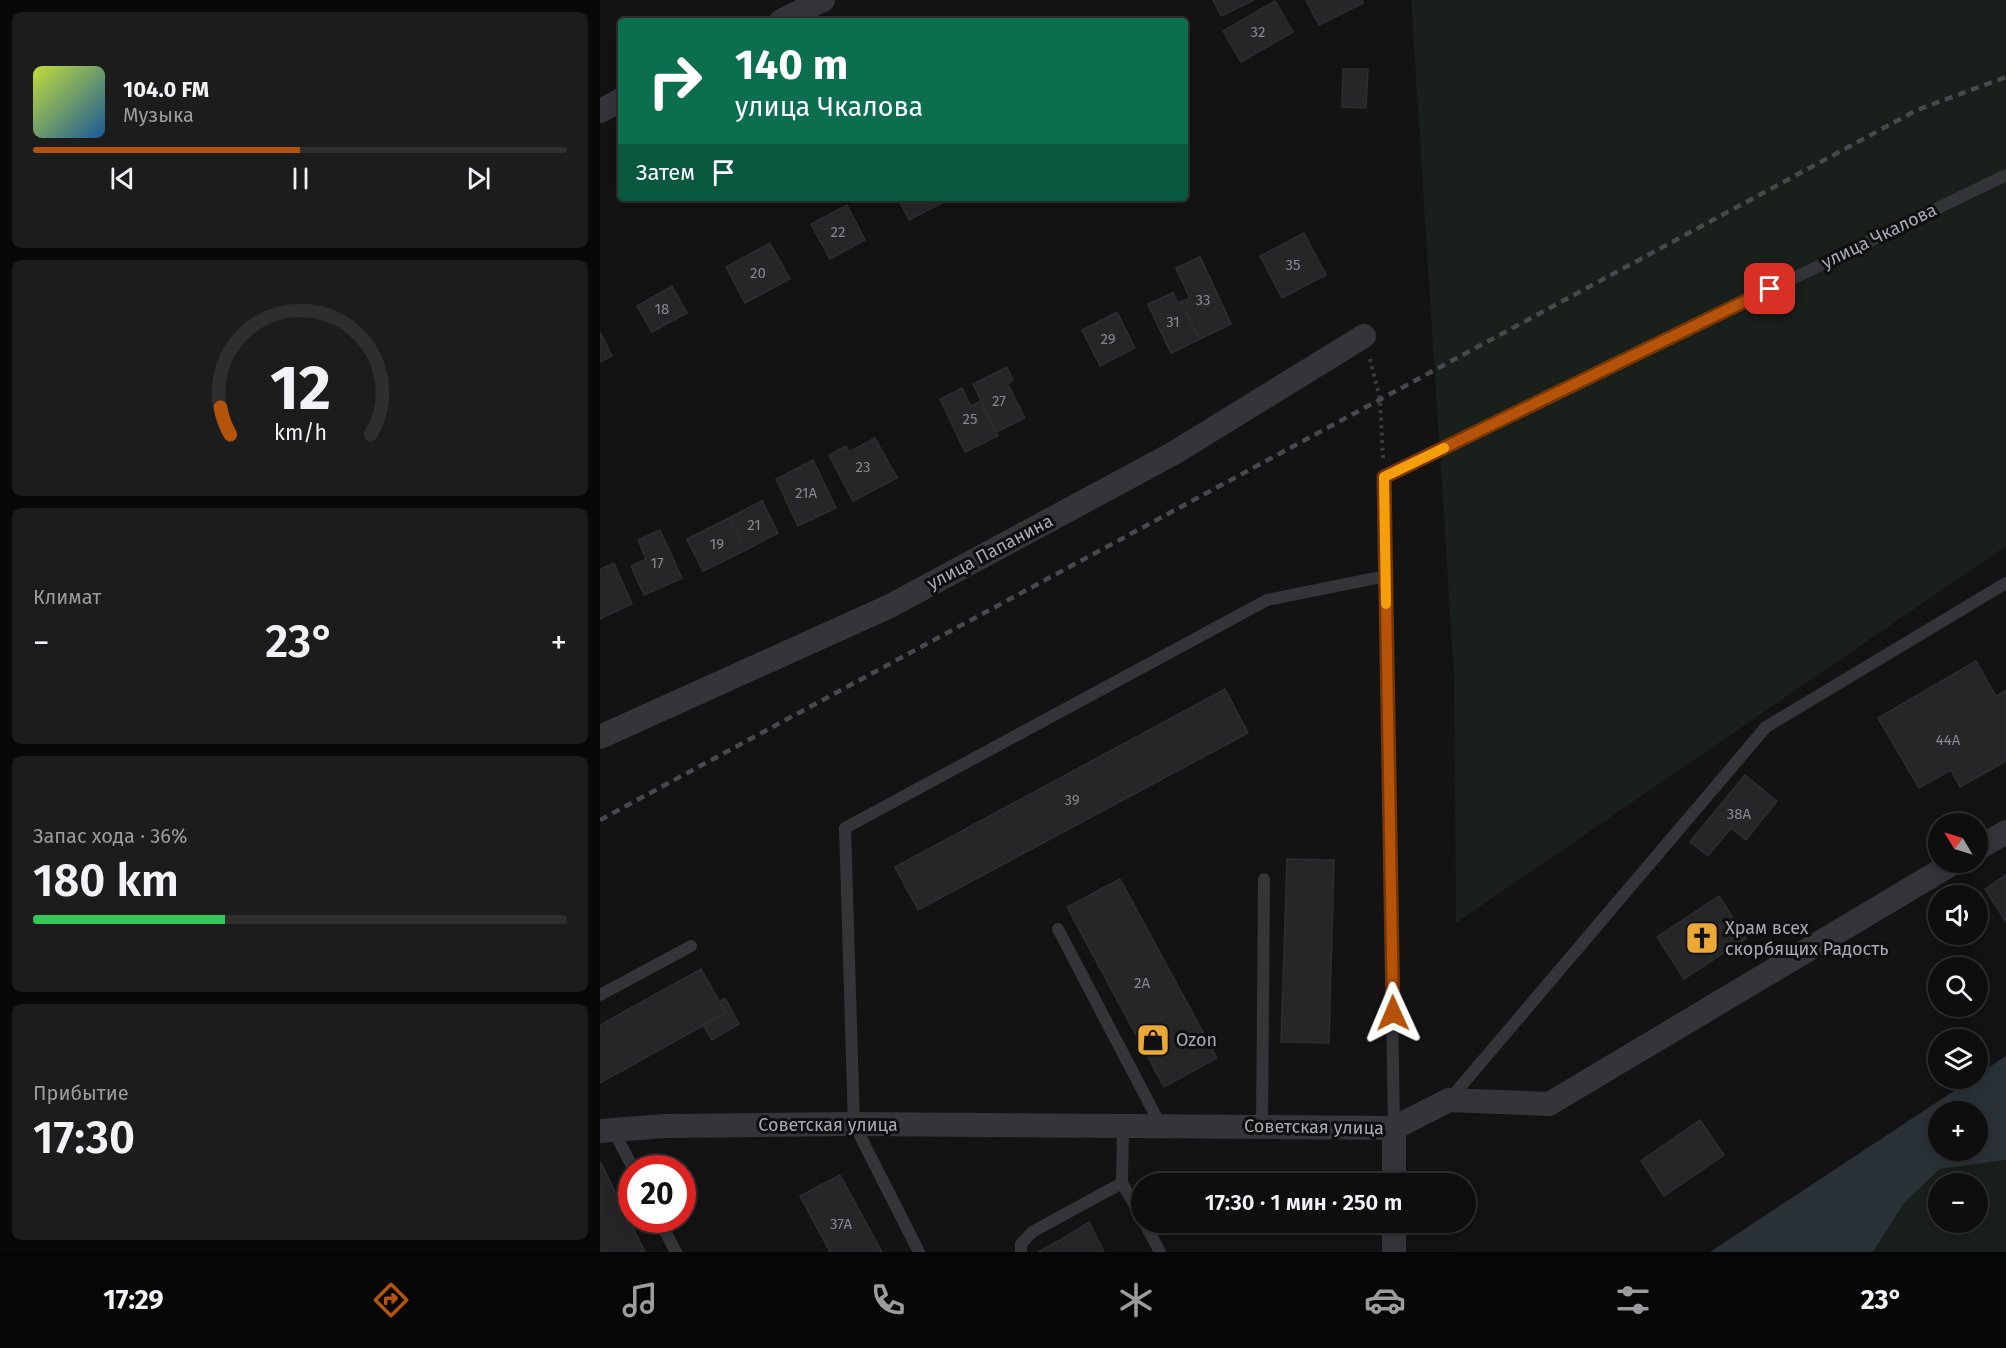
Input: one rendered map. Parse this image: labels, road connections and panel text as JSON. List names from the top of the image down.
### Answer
{
  "streets": {
    "street": ["улица Папанина", "Советская улица"],
    "lane": ["улица Чкалова"]
  },
  "places": {
    "church": ["Храм всех скорбящих Радость"],
    "shop": ["Ozon"]
  },
  "house_numbers": [
    "32",
    "22",
    "35",
    "20",
    "33",
    "18",
    "31",
    "29",
    "27",
    "25",
    "23",
    "21А",
    "21",
    "19",
    "17",
    "44А",
    "39",
    "38А",
    "2А",
    "37А"
  ],
  "north": "top left",
  "page": {
    "turn": ["140 m", "улица Чкалова"],
    "song": ["104.0 FM", "Музыка"],
    "then": "Затем",
    "tile": [
      "Климат",
      ["Запас хода · 36%", "180 km"],
      ["Прибытие", "17:30"]
    ],
    "heat": ["−", "23°", "+"],
    "map_buttons": ["+", "−"],
    "limit": "20",
    "trip": "17:30 · 1 мин · 250 m",
    "tabs": ["17:29", "23°"],
    "gauge": ["12", "km/h"]
  }
}
